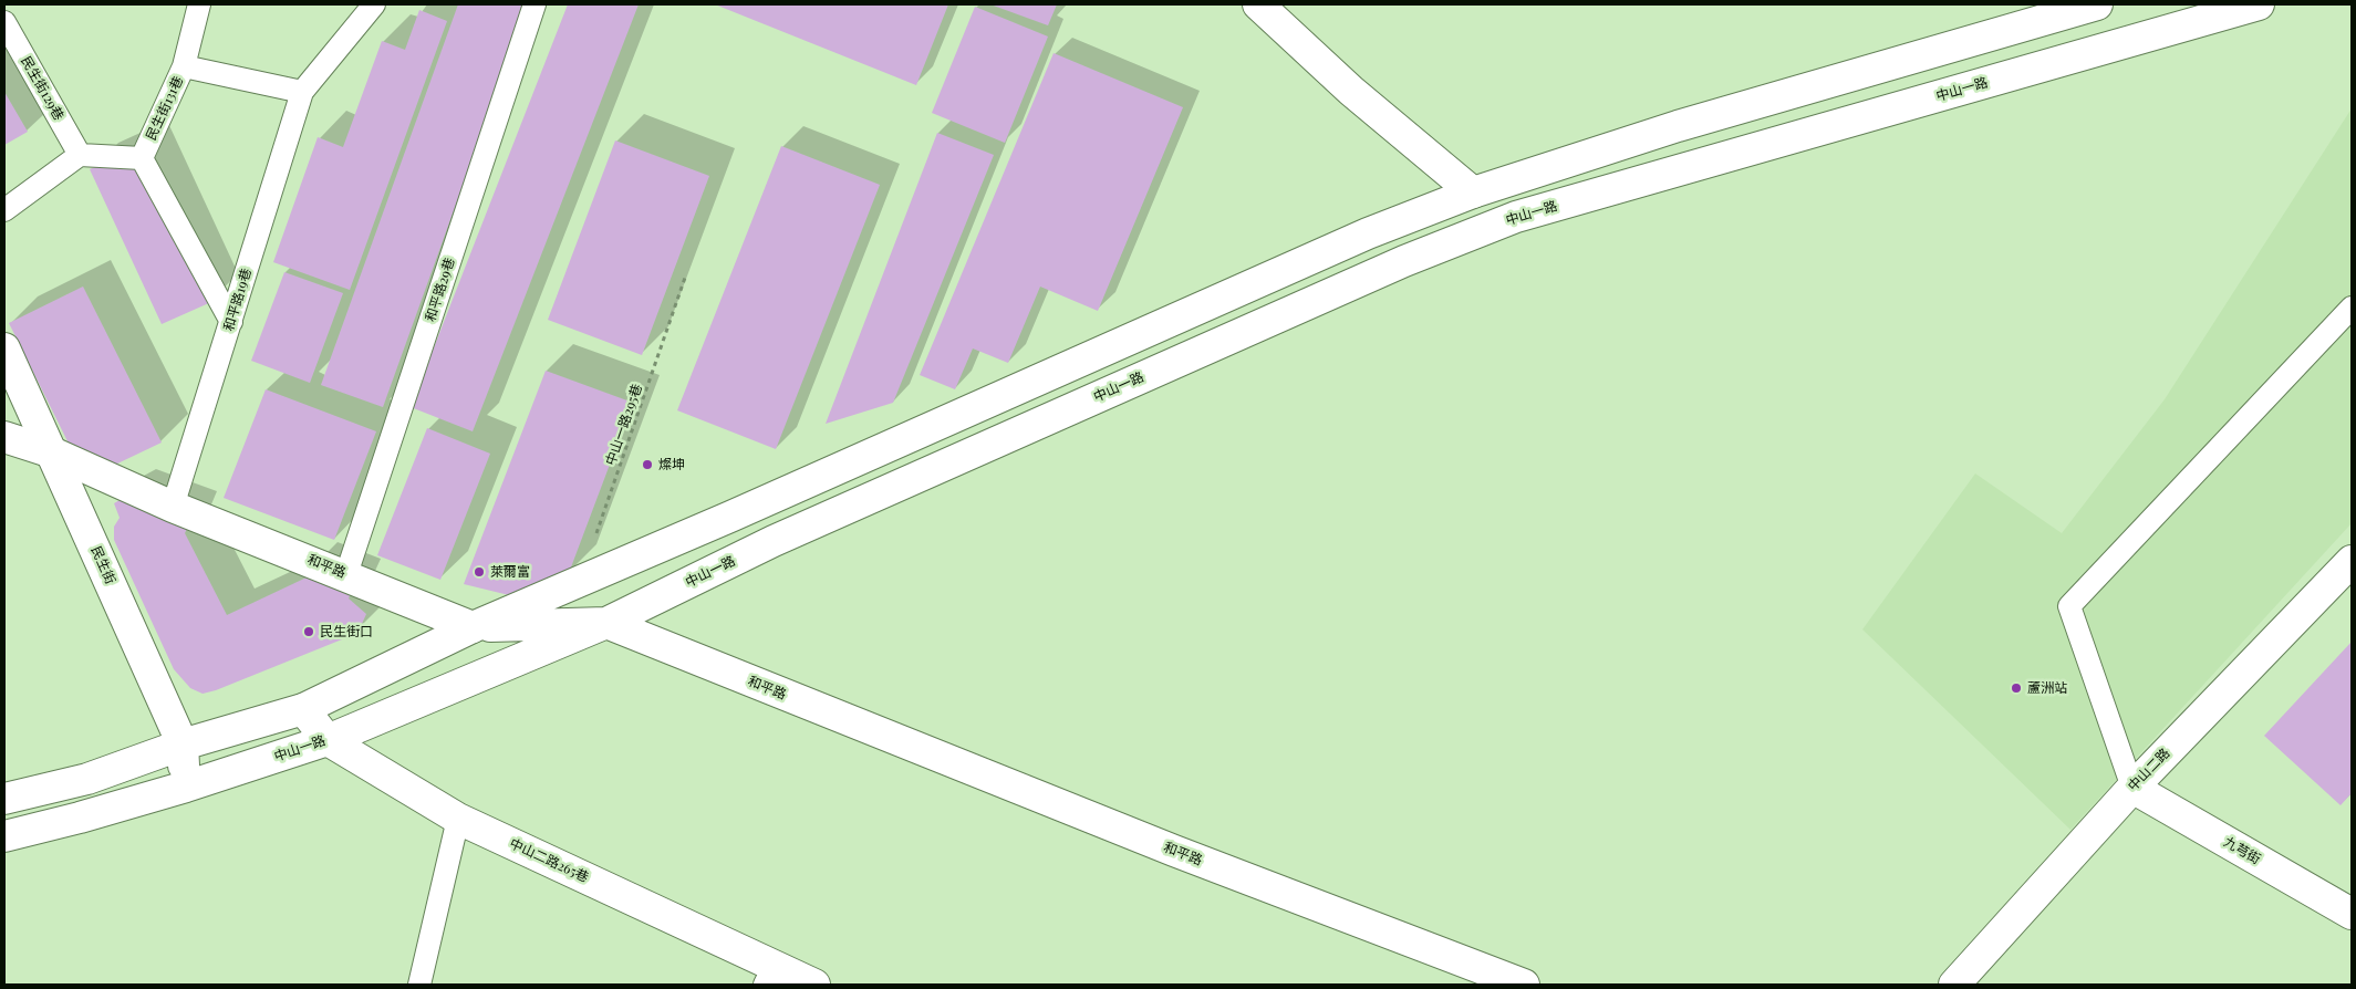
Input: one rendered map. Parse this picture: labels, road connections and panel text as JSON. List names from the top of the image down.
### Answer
{
  "streets": {
    "street": [
      "中山一路",
      "民生街",
      "和平路",
      "中山二路",
      "九芎街",
      "中山二路265巷"
    ],
    "lane": [
      "民生街129巷",
      "民生街131巷",
      "和平路29巷",
      "和平路19巷"
    ],
    "path": ["中山一路295巷"]
  },
  "crossings": [
    ["民生街129巷", "民生街131巷"],
    ["中山一路", "民生街"],
    ["中山一路", "和平路"],
    ["中山一路", "中山二路265巷"],
    ["和平路29巷", "和平路"],
    ["和平路19巷", "和平路"],
    ["民生街", "和平路"],
    ["中山二路", "九芎街"]
  ],
  "places": [
    "燦坤",
    "萊爾富",
    "民生街口",
    "蘆洲站"
  ]
}
